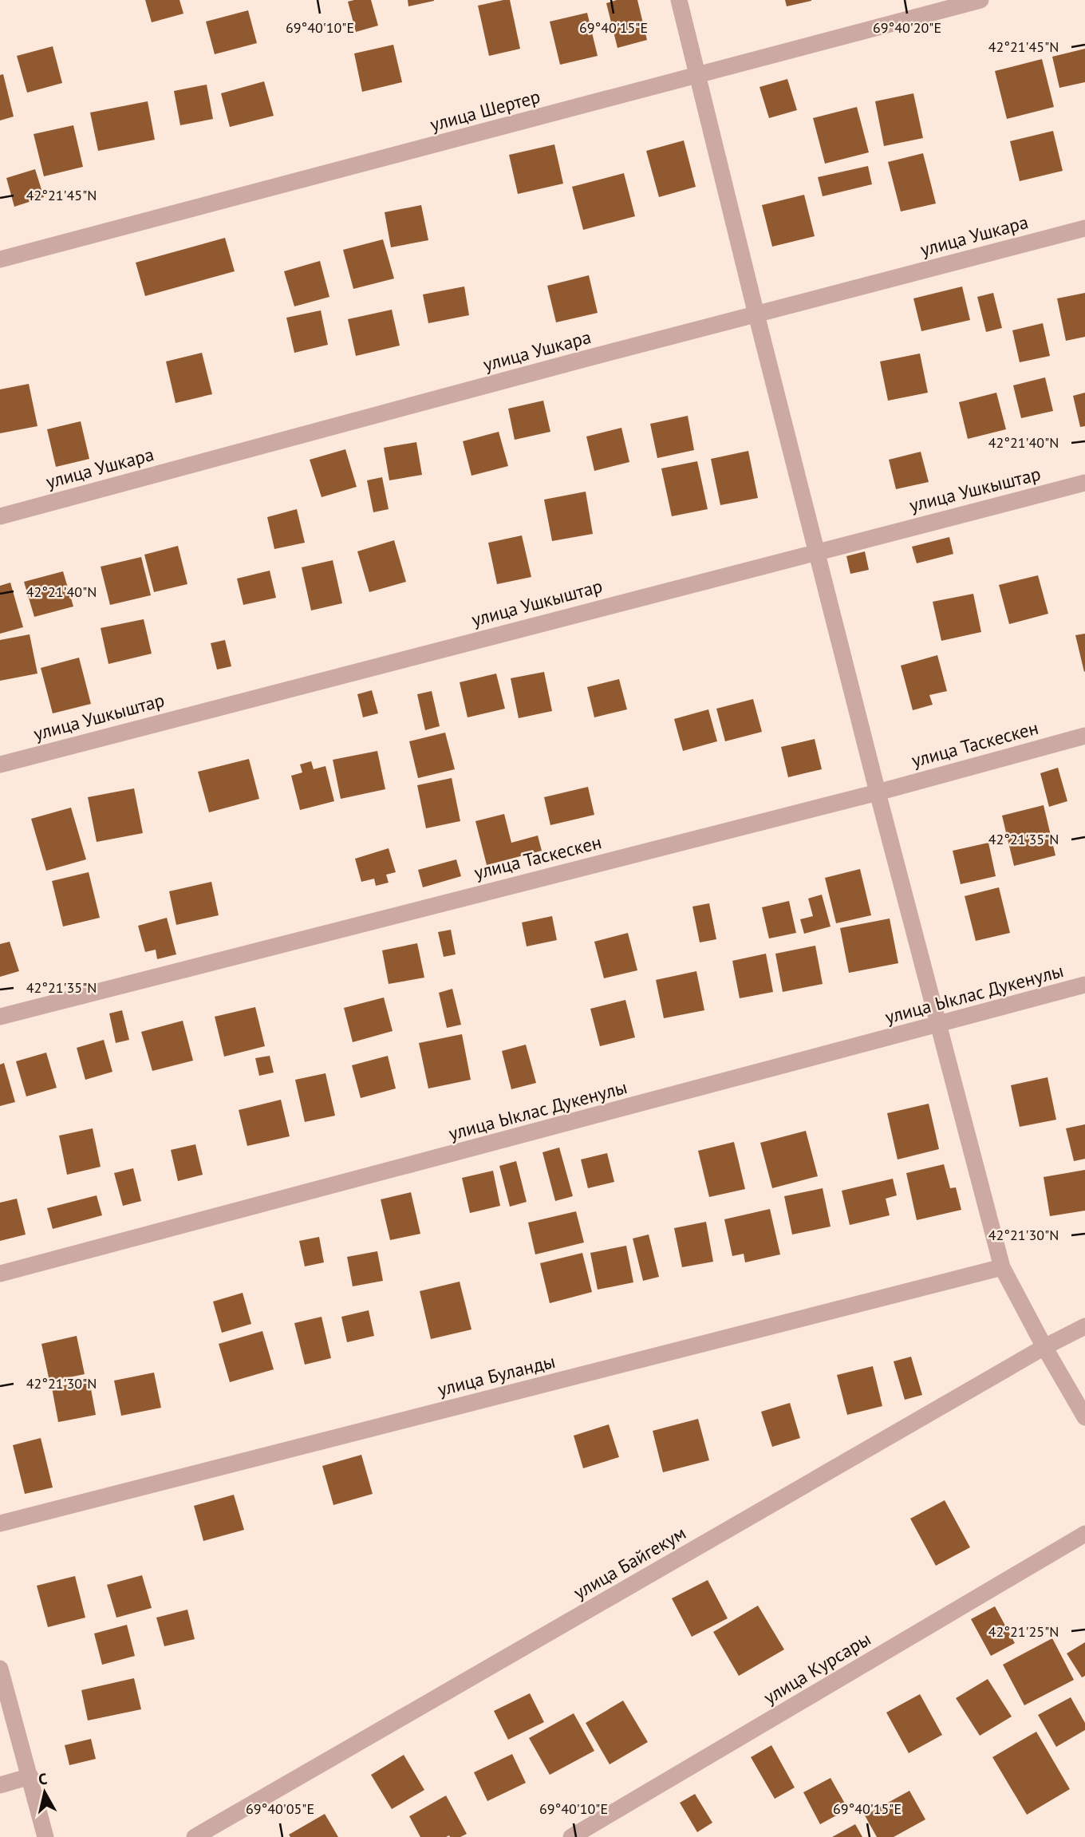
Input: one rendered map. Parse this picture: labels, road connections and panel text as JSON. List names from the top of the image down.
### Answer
{
  "streets": {
    "street": [
      "улица Шертер",
      "улица Ушкара",
      "улица Ушкыштар",
      "улица Таскескен",
      "улица Ыклас Дукенулы",
      "улица Буланды",
      "улица Байгекум",
      "улица Курсары"
    ]
  },
  "north": "top",
  "coordinates": [
    "69°40'10\"E",
    "69°40'15\"E",
    "69°40'20\"E",
    "42°21'45\"N",
    "42°21'40\"N",
    "42°21'35\"N",
    "42°21'30\"N",
    "42°21'25\"N",
    "69°40'05\"E"
  ]
}
